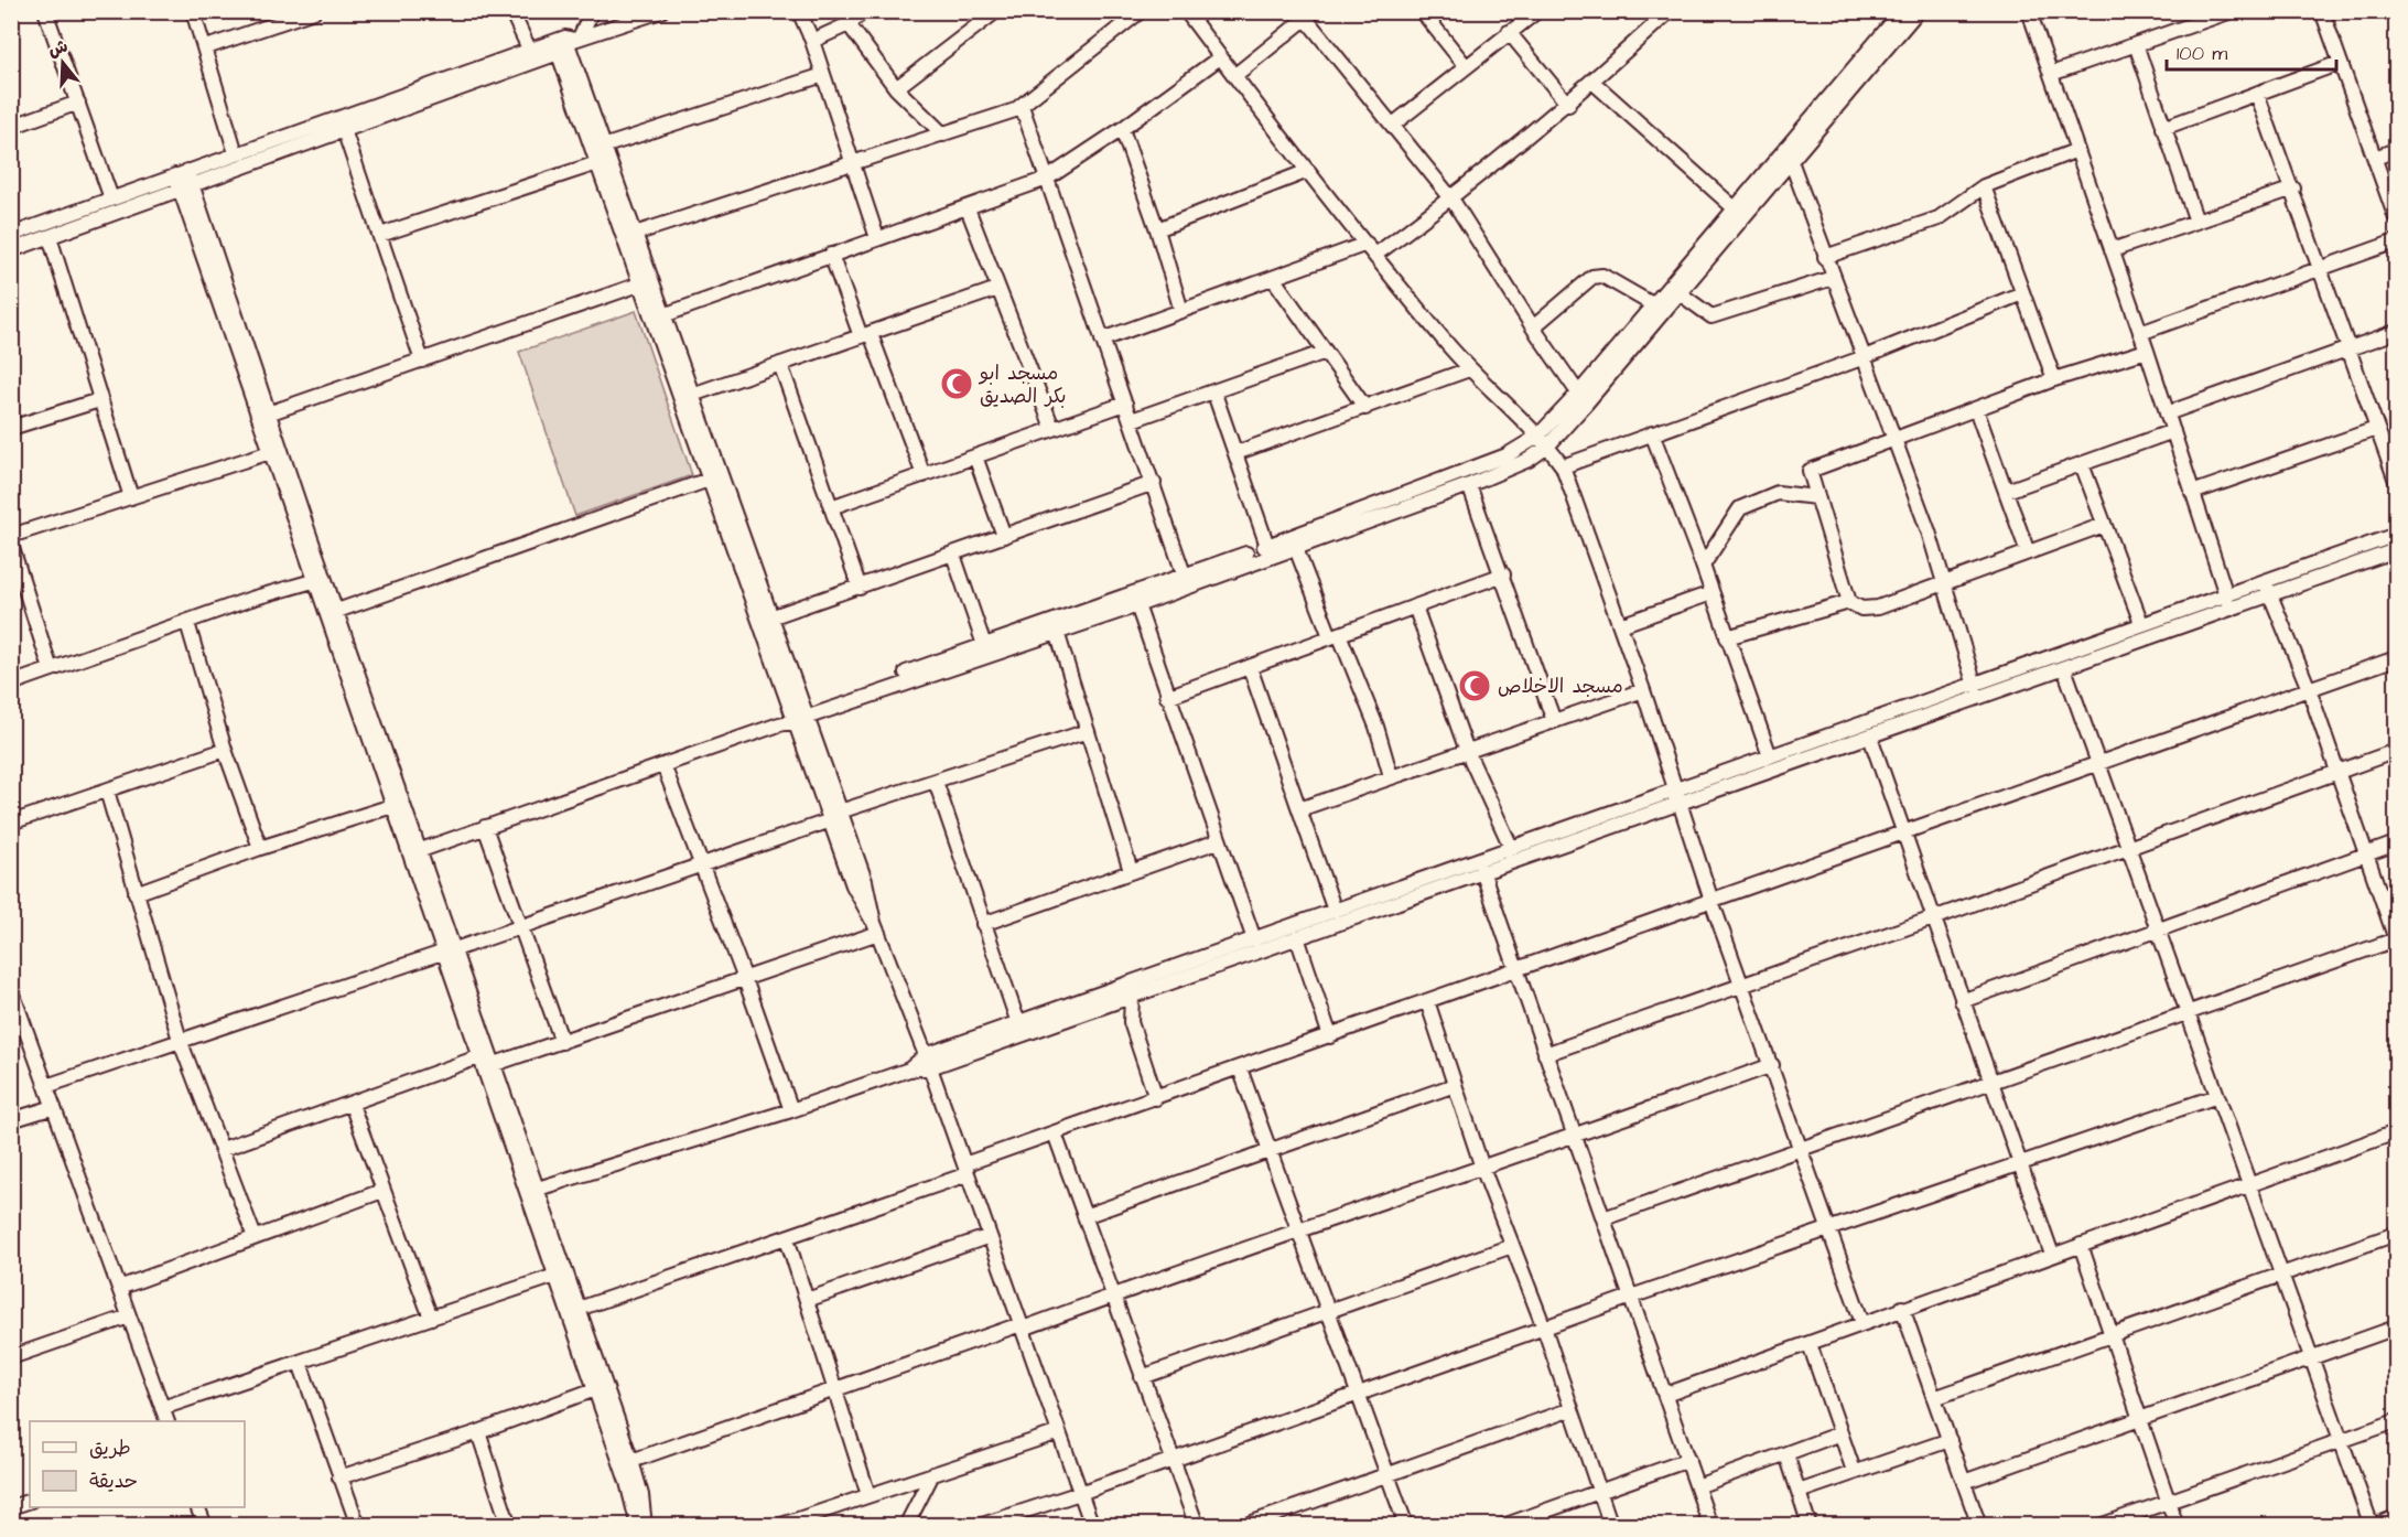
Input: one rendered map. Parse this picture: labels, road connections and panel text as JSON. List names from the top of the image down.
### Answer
{
  "places": {
    "mosque": ["مسجد ابو بكر الصديق", "مسجد الاخلاص"]
  },
  "legend": ["طريق", "حديقة"],
  "scale_bar": "100 m",
  "north": "top"
}
